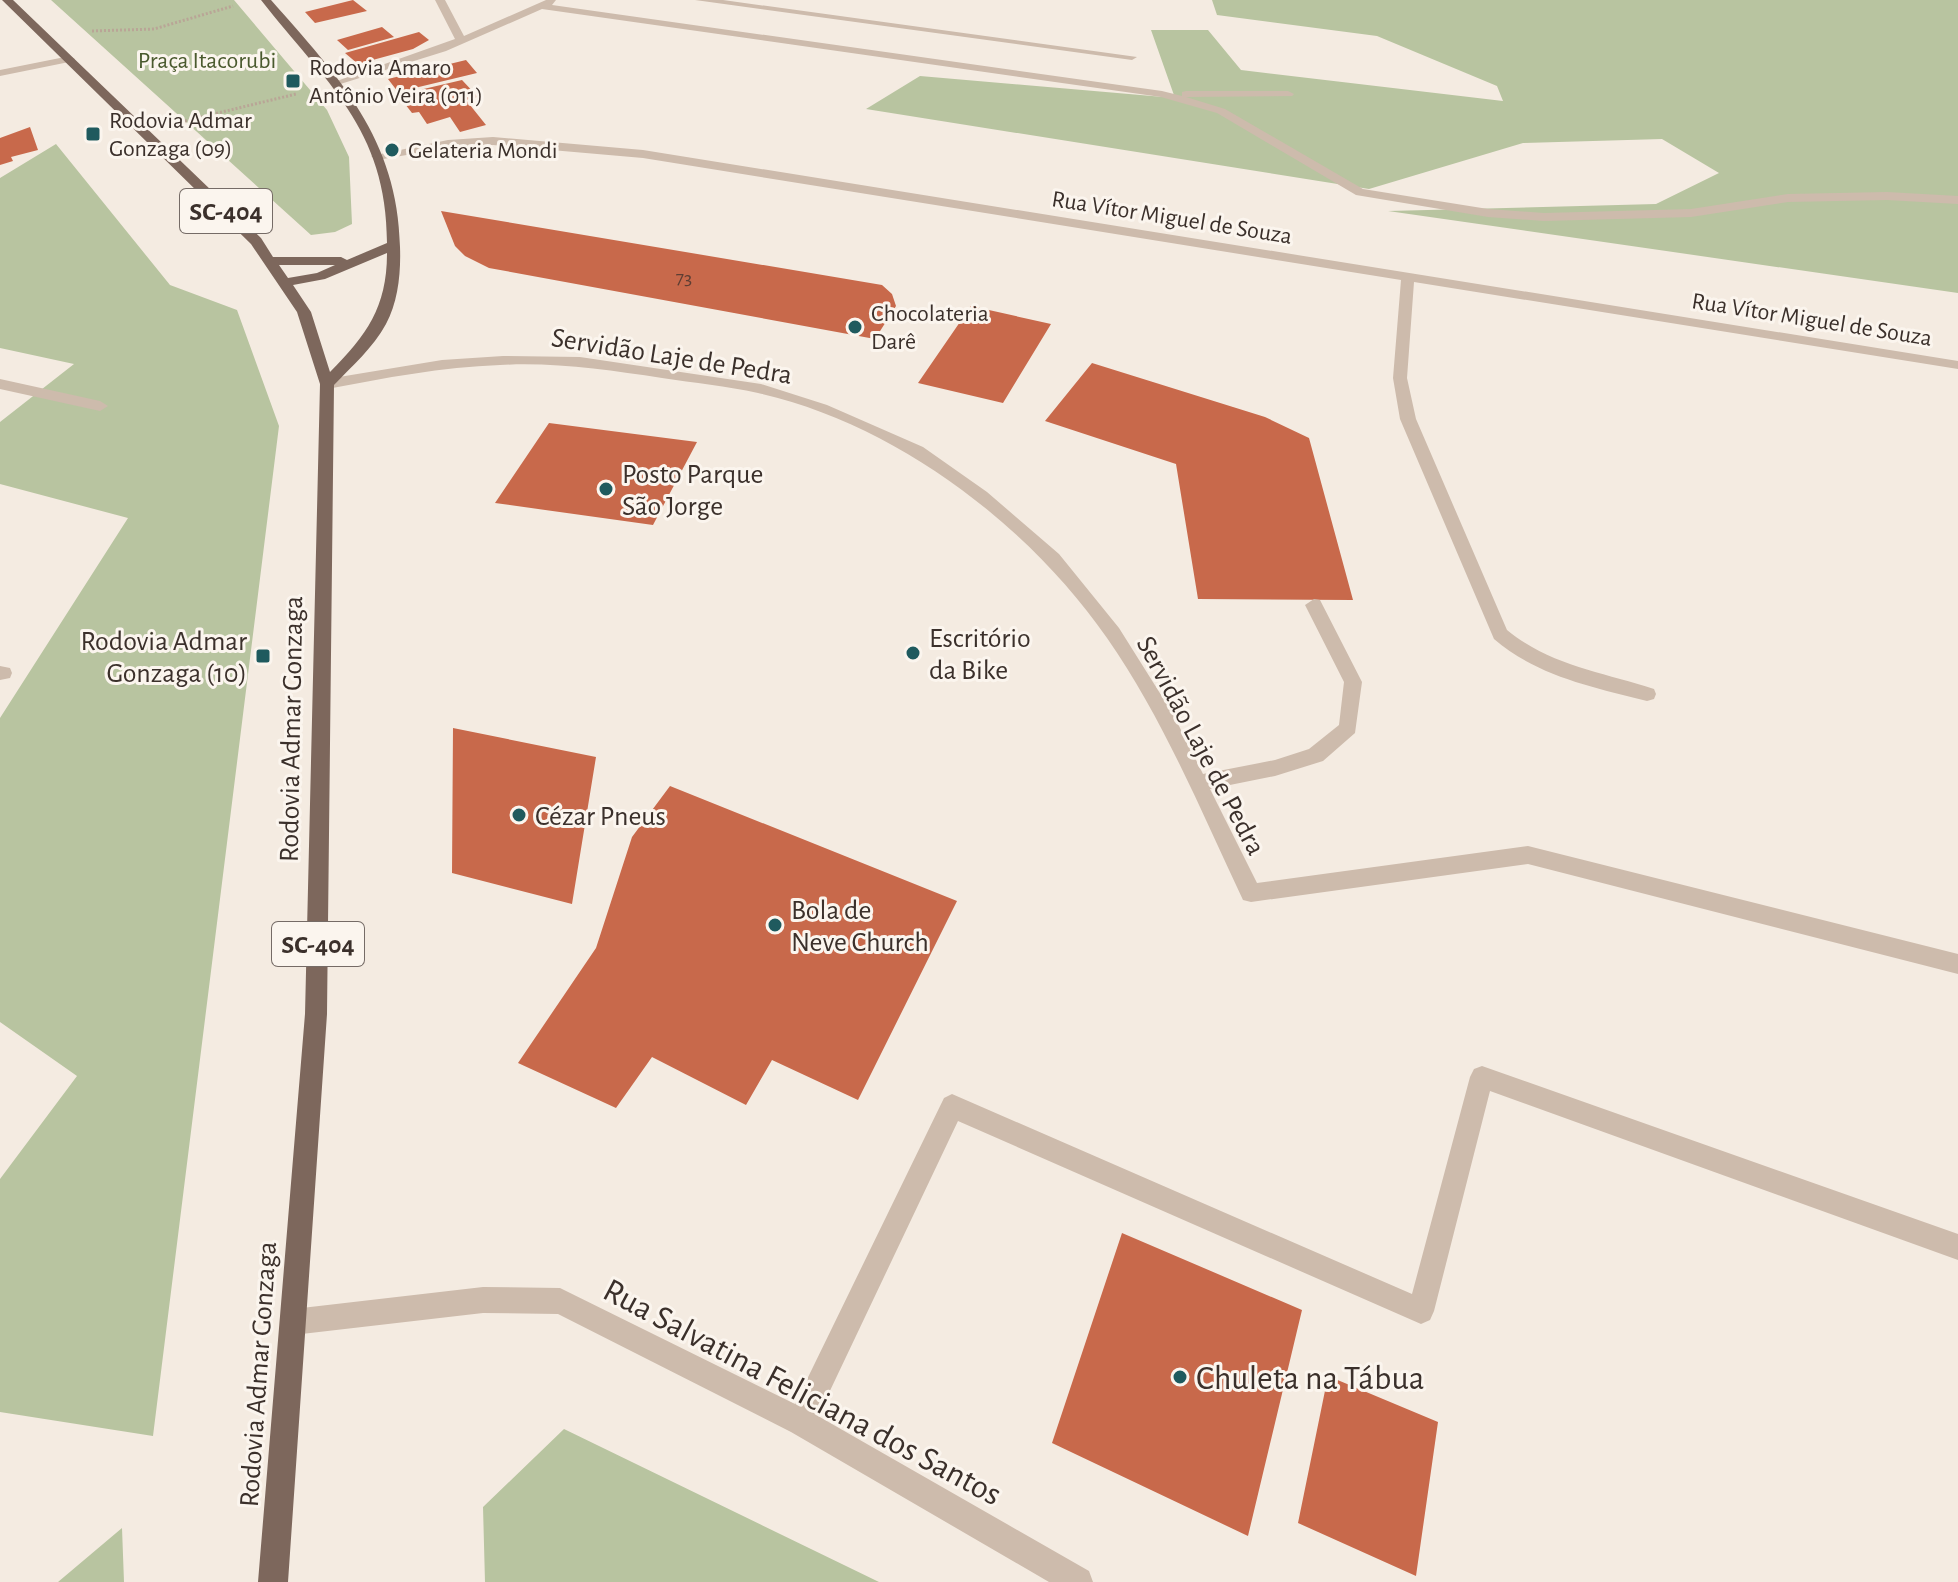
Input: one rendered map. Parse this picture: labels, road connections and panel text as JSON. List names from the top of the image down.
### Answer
{
  "streets": {
    "main road": ["SC-404", "Rodovia Admar Gonzaga"],
    "street": ["Rua Vítor Miguel de Souza", "Servidão Laje de Pedra", "Rua Salvatina Feliciana dos Santos"]
  },
  "crossings": [
    ["Servidão Laje de Pedra", "Rodovia Admar Gonzaga"],
    ["Rodovia Admar Gonzaga", "Rua Salvatina Feliciana dos Santos"]
  ],
  "parks": ["Praça Itacorubi"],
  "places": {
    "transit": ["Rodovia Amaro Antônio Veira (011)", "Rodovia Admar Gonzaga (09)", "Rodovia Admar Gonzaga (10)"],
    "other": [
      "Gelateria Mondi",
      "Chocolateria Darê",
      "Posto Parque São Jorge",
      "Escritório da Bike",
      "Cézar Pneus",
      "Bola de Neve Church",
      "Chuleta na Tábua"
    ]
  },
  "house_numbers": ["73"]
}
